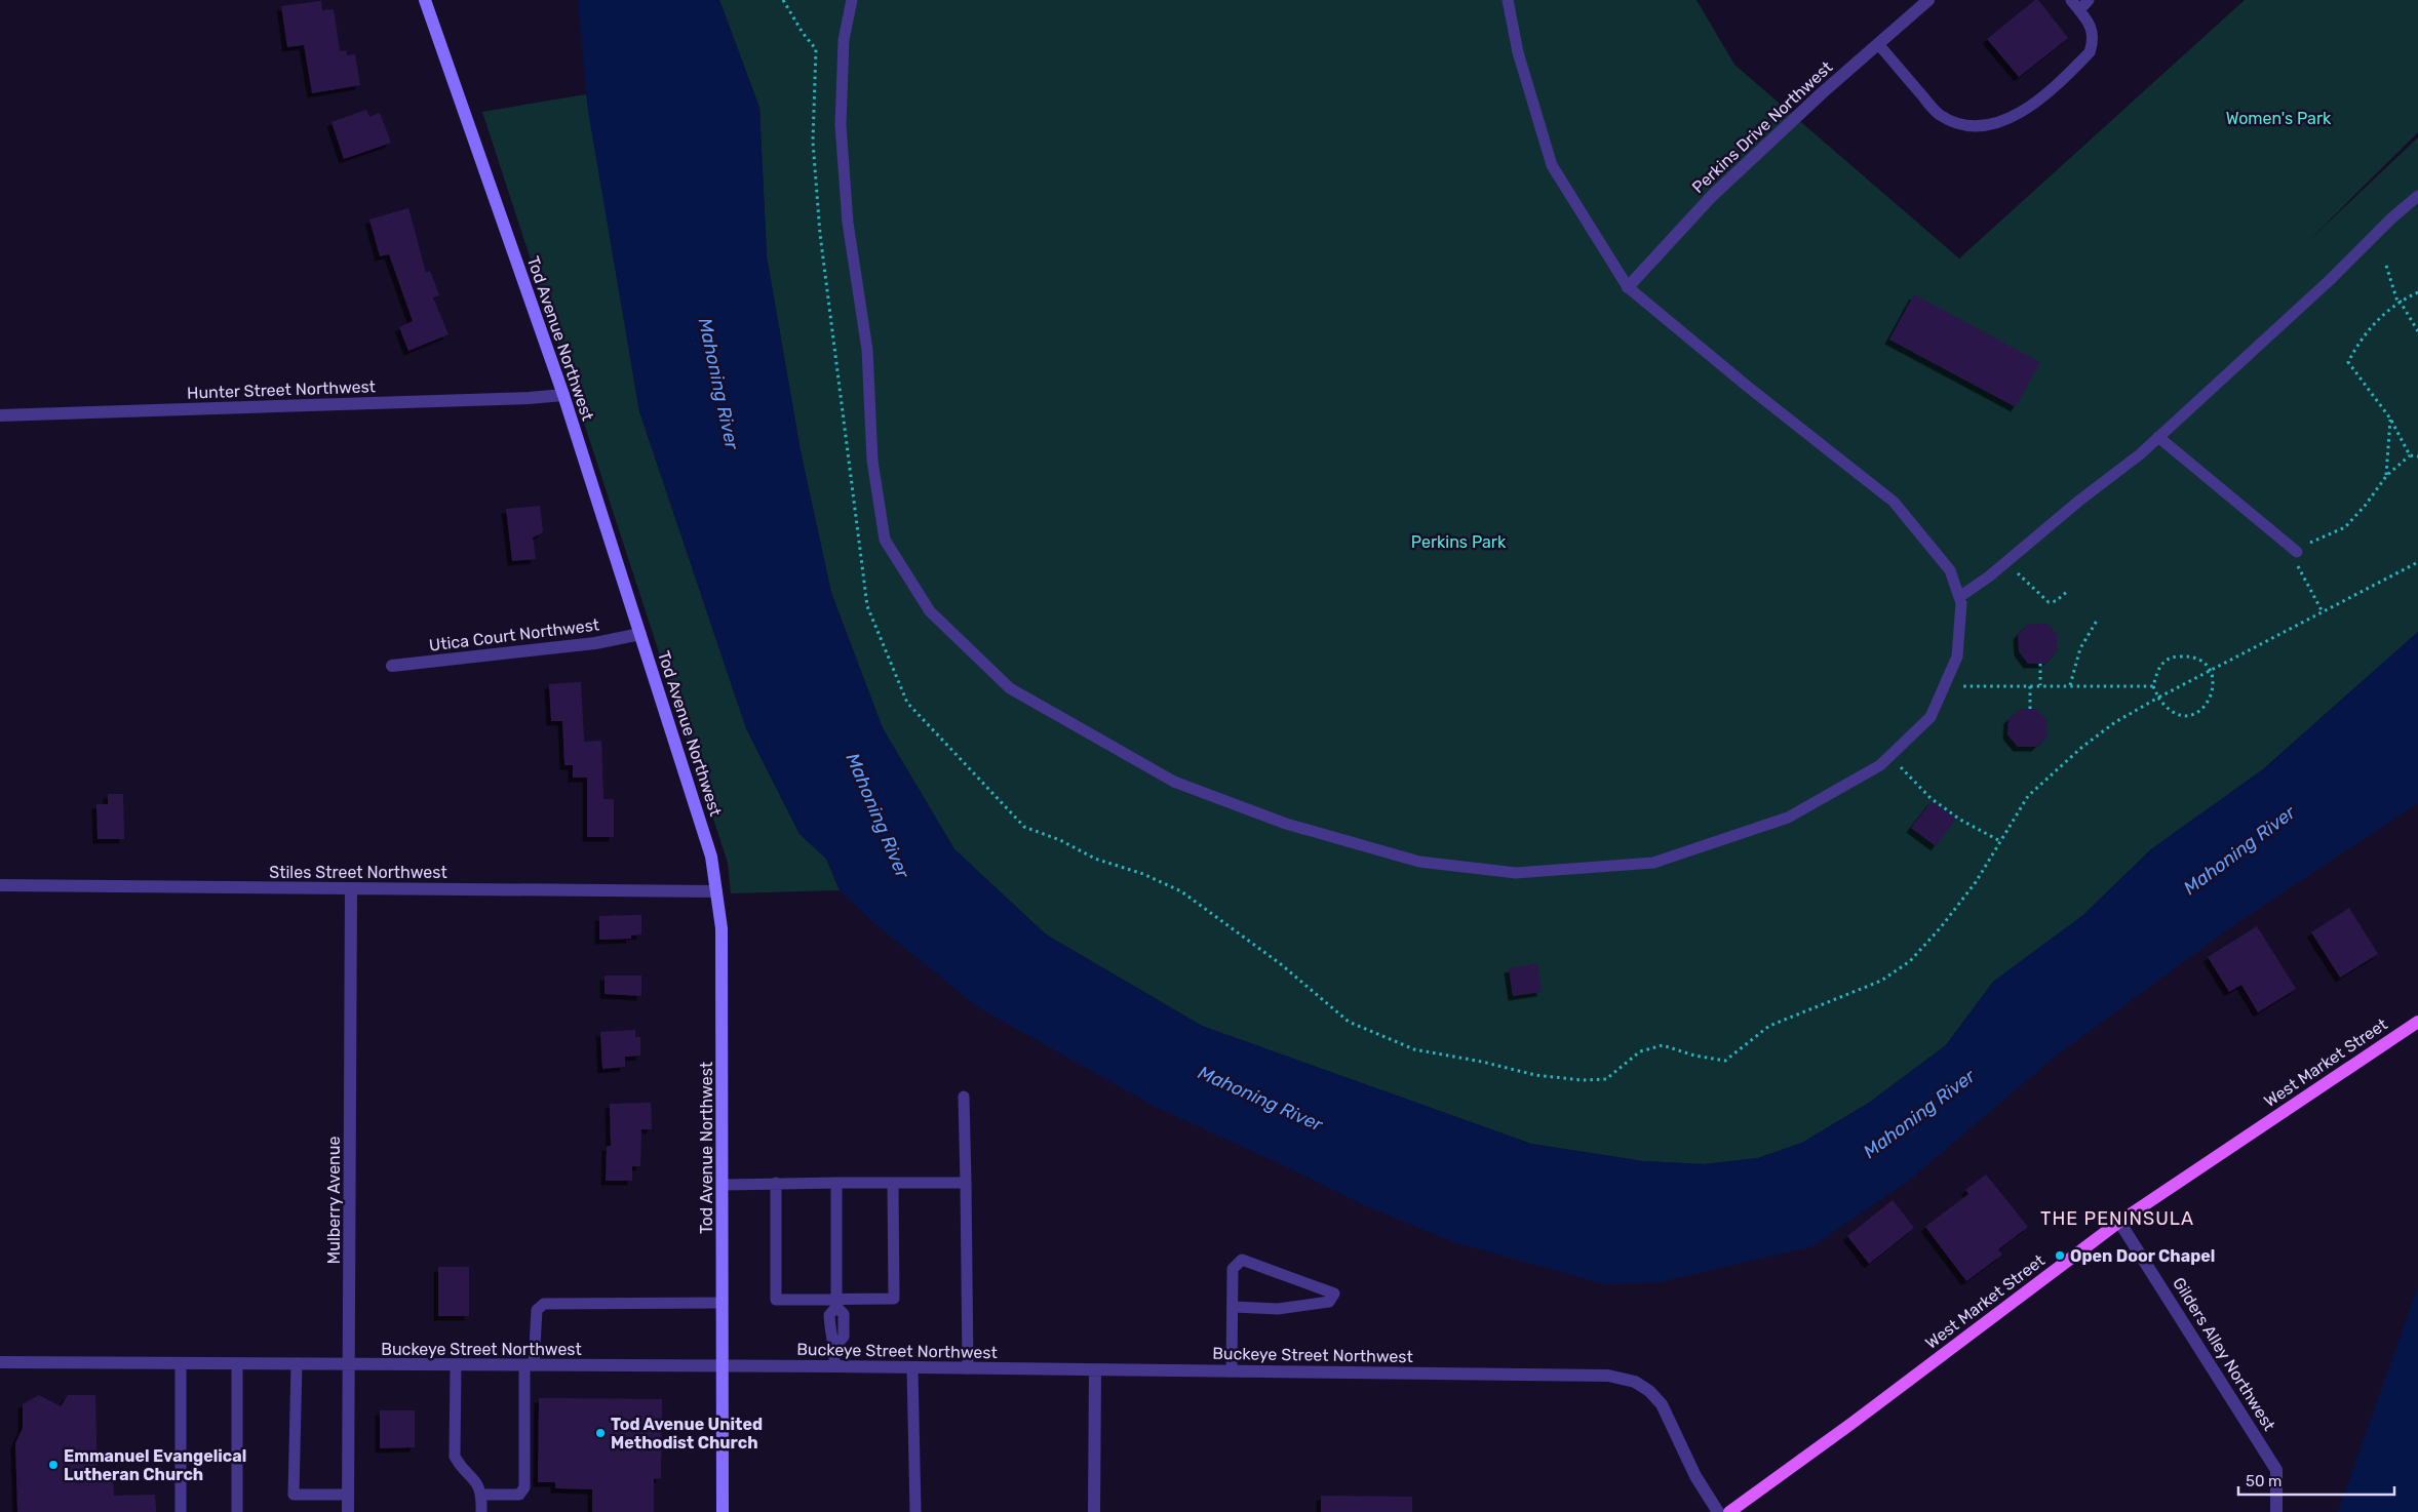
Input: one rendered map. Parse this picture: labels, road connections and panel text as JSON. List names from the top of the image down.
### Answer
{
  "streets": {
    "main road": ["Tod Avenue Northwest", "West Market Street"],
    "street": [
      "Perkins Drive Northwest",
      "Hunter Street Northwest",
      "Utica Court Northwest",
      "Stiles Street Northwest",
      "Mulberry Avenue",
      "Buckeye Street Northwest",
      "Gilders Alley Northwest"
    ]
  },
  "crossings": [
    ["Tod Avenue Northwest", "Hunter Street Northwest"],
    ["Tod Avenue Northwest", "Utica Court Northwest"],
    ["Tod Avenue Northwest", "Stiles Street Northwest"],
    ["Tod Avenue Northwest", "Buckeye Street Northwest"],
    ["Stiles Street Northwest", "Mulberry Avenue"],
    ["West Market Street", "Gilders Alley Northwest"],
    ["Mulberry Avenue", "Buckeye Street Northwest"]
  ],
  "districts": ["THE PENINSULA"],
  "water": ["Mahoning River"],
  "parks": ["Women's Park", "Perkins Park"],
  "places": ["Open Door Chapel", "Tod Avenue United Methodist Church", "Emmanuel Evangelical Lutheran Church"],
  "scale_bar": "50 m"
}
